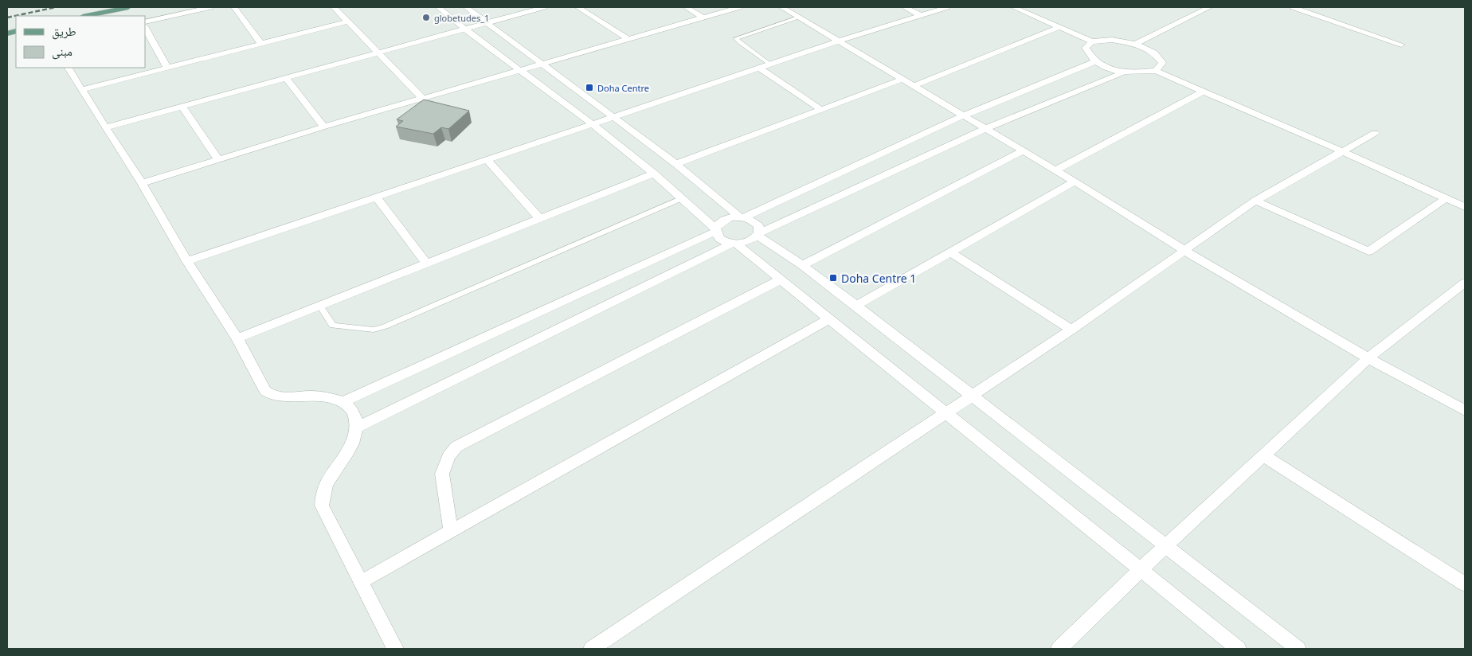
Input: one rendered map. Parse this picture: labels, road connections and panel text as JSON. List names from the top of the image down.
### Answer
{
  "places": {
    "other": ["globetudes_1"],
    "transit": ["Doha Centre", "Doha Centre 1"]
  },
  "legend": ["طريق", "مبنى"]
}
